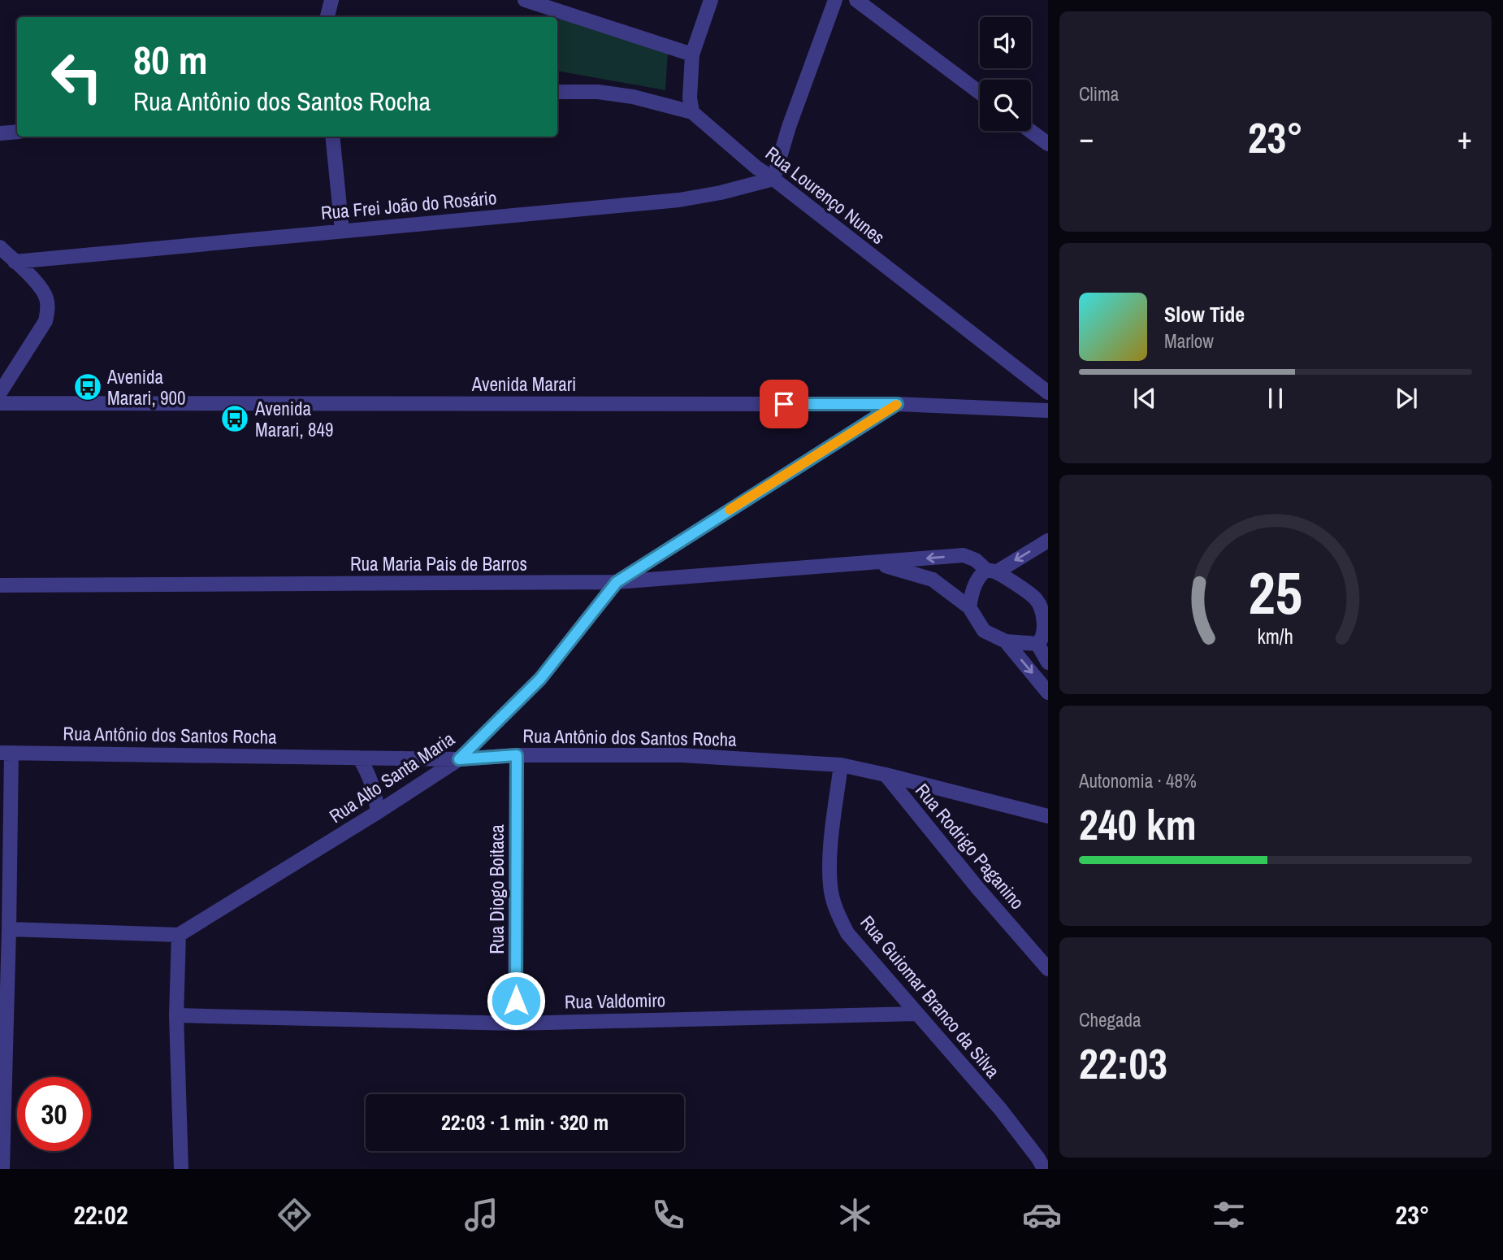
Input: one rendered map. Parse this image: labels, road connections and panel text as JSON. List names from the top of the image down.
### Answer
{
  "streets": {
    "street": [
      "Rua Lourenço Nunes",
      "Rua Frei João do Rosário",
      "Avenida Marari",
      "Rua Maria Pais de Barros",
      "Rua Antônio dos Santos Rocha",
      "Rua Alto Santa Maria",
      "Rua Rodrigo Paganino",
      "Rua Diogo Boitaca",
      "Rua Guiomar Branco da Silva",
      "Rua Valdomiro"
    ]
  },
  "crossings": [
    ["Rua Lourenço Nunes", "Rua Frei João do Rosário"],
    ["Avenida Marari", "Rua Alto Santa Maria"],
    ["Rua Maria Pais de Barros", "Rua Alto Santa Maria"],
    ["Rua Antônio dos Santos Rocha", "Rua Alto Santa Maria"],
    ["Rua Antônio dos Santos Rocha", "Rua Rodrigo Paganino"],
    ["Rua Antônio dos Santos Rocha", "Rua Diogo Boitaca"],
    ["Rua Antônio dos Santos Rocha", "Rua Guiomar Branco da Silva"],
    ["Rua Diogo Boitaca", "Rua Valdomiro"],
    ["Rua Guiomar Branco da Silva", "Rua Valdomiro"]
  ],
  "places": {
    "bus stop": ["Avenida Marari, 900", "Avenida Marari, 849"]
  },
  "page": {
    "tile": [
      "Clima",
      ["Autonomia · 48%", "240 km"],
      ["Chegada", "22:03"]
    ],
    "turn": ["80 m", "Rua Antônio dos Santos Rocha"],
    "heat": ["−", "23°", "+"],
    "song": ["Slow Tide", "Marlow"],
    "limit": "30",
    "trip": "22:03 · 1 min · 320 m",
    "tabs": ["22:02", "23°"],
    "gauge": ["25", "km/h"]
  }
}
